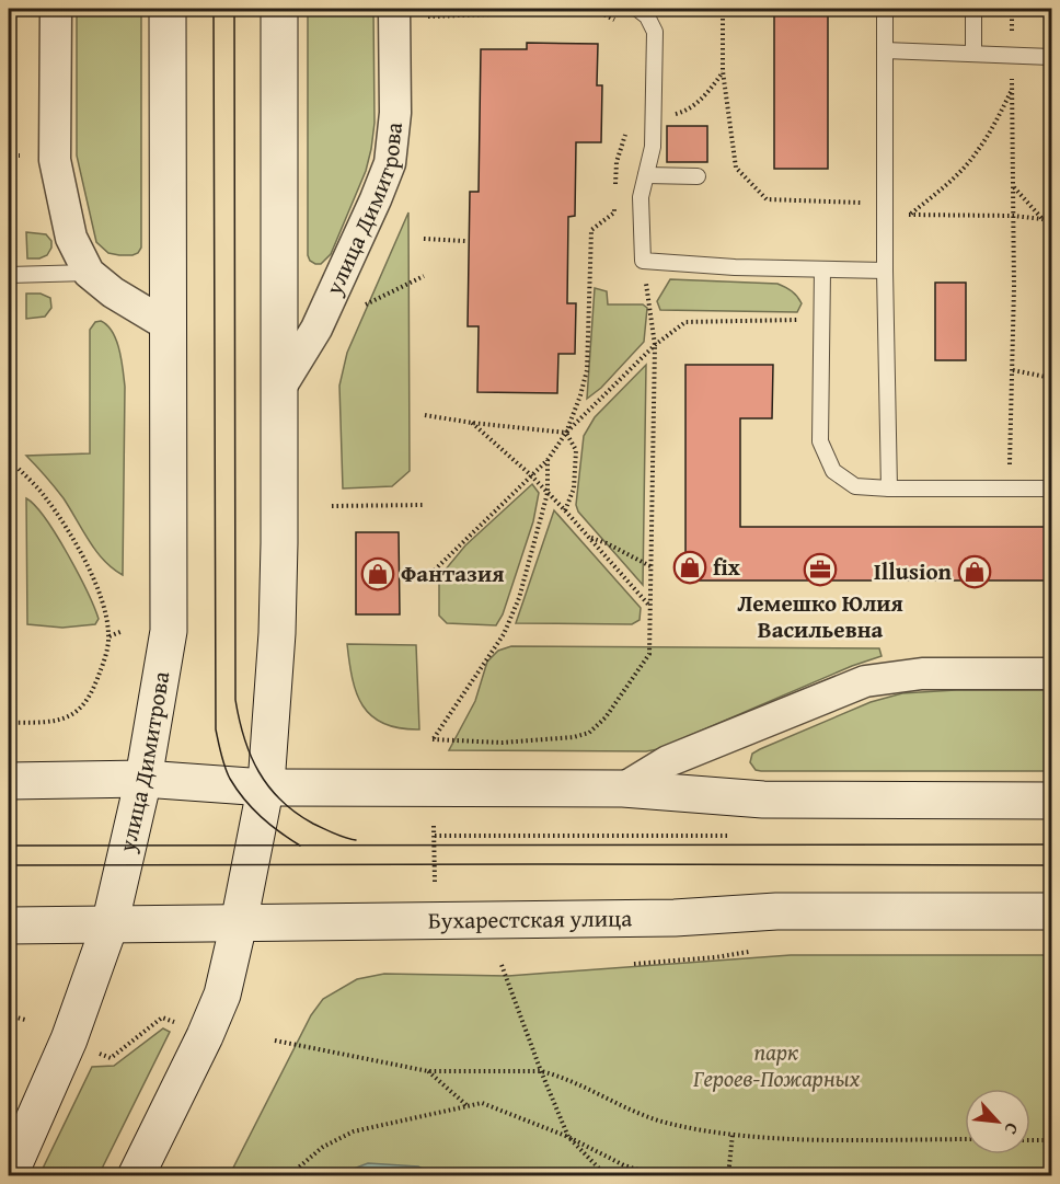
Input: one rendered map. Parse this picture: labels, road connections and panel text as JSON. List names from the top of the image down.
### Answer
{
  "streets": {
    "street": ["улица Димитрова", "Бухарестская улица"]
  },
  "crossings": [
    ["улица Димитрова", "Бухарестская улица"]
  ],
  "parks": ["парк Героев-Пожарных"],
  "places": {
    "shop": ["fix", "Illusion", "Фантазия"],
    "office": ["Лемешко Юлия Васильевна"]
  },
  "north": "bottom right"
}
